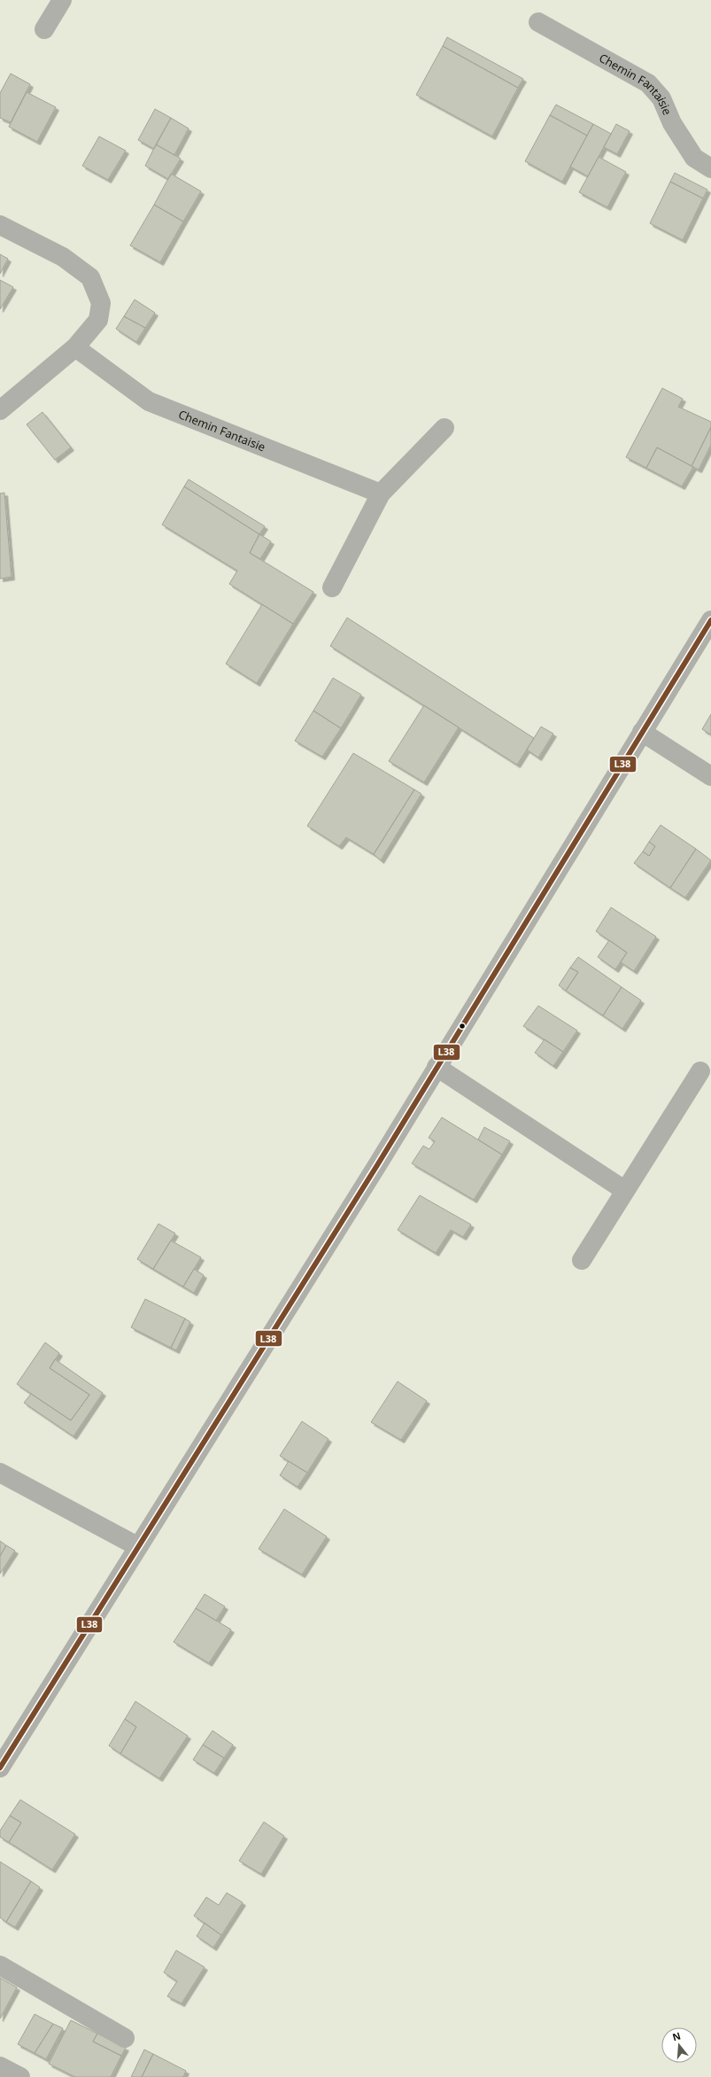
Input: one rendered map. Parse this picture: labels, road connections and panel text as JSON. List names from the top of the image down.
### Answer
{
  "streets": {
    "street": ["Chemin Fantaisie"]
  },
  "lines": ["transit line L38"],
  "north": "top"
}
